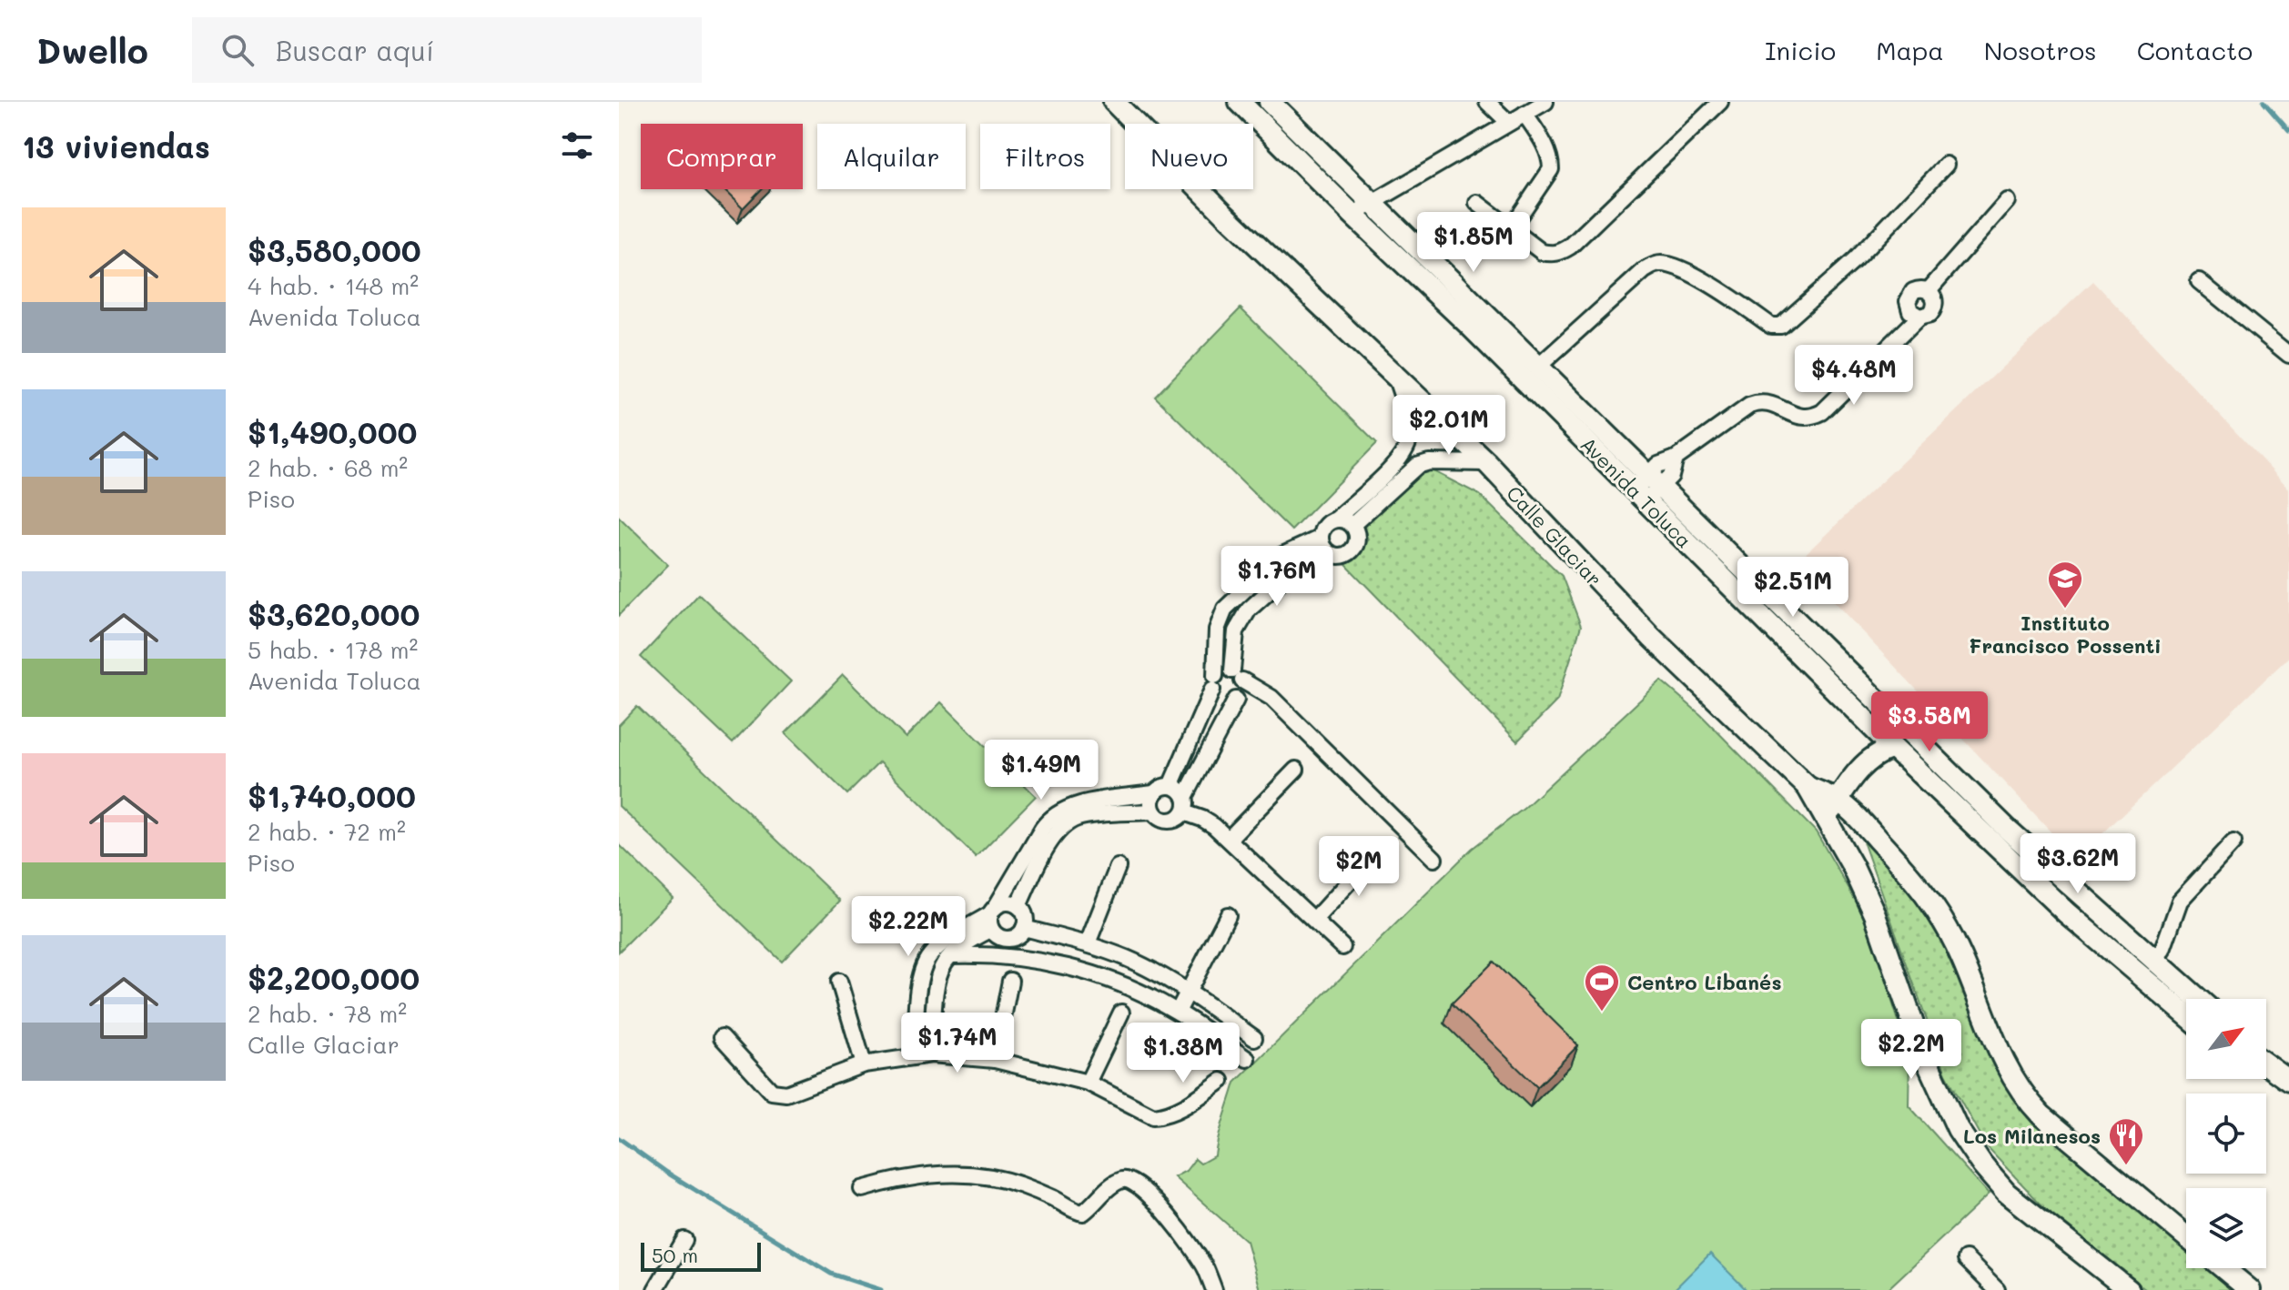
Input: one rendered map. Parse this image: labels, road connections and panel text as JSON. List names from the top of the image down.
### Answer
{
  "streets": {
    "street": ["Avenida Toluca", "Calle Glaciar"]
  },
  "places": {
    "school or university": ["Instituto Francisco Possenti"],
    "sports": ["Centro Libanés"],
    "restaurant": ["Los Milanesos"]
  },
  "scale_bar": "50 m",
  "north": "top right",
  "page": {
    "header": "Dwello",
    "search": "Buscar aquí",
    "nav": [
      "Inicio",
      "Mapa",
      "Nosotros",
      "Contacto"
    ],
    "heading": "13 viviendas",
    "chip": [
      "Comprar",
      "Alquilar",
      "Filtros",
      "Nuevo"
    ],
    "list": [
      {
        "name": "$3,580,000",
        "note": "4 hab. · 148 m² · Avenida Toluca"
      },
      {
        "name": "$1,490,000",
        "note": "2 hab. · 68 m² · Piso"
      },
      {
        "name": "$3,620,000",
        "note": "5 hab. · 178 m² · Avenida Toluca"
      },
      {
        "name": "$1,740,000",
        "note": "2 hab. · 72 m² · Piso"
      },
      {
        "name": "$2,200,000",
        "note": "2 hab. · 78 m² · Calle Glaciar"
      }
    ],
    "price": [
      "$1.85M",
      "$4.48M",
      "$2.01M",
      "$1.76M",
      "$2.51M",
      "$3.58M",
      "$1.49M",
      "$3.62M",
      "$2M",
      "$2.22M",
      "$1.74M",
      "$2.2M",
      "$1.38M"
    ],
    "scale": "50 m"
  }
}
